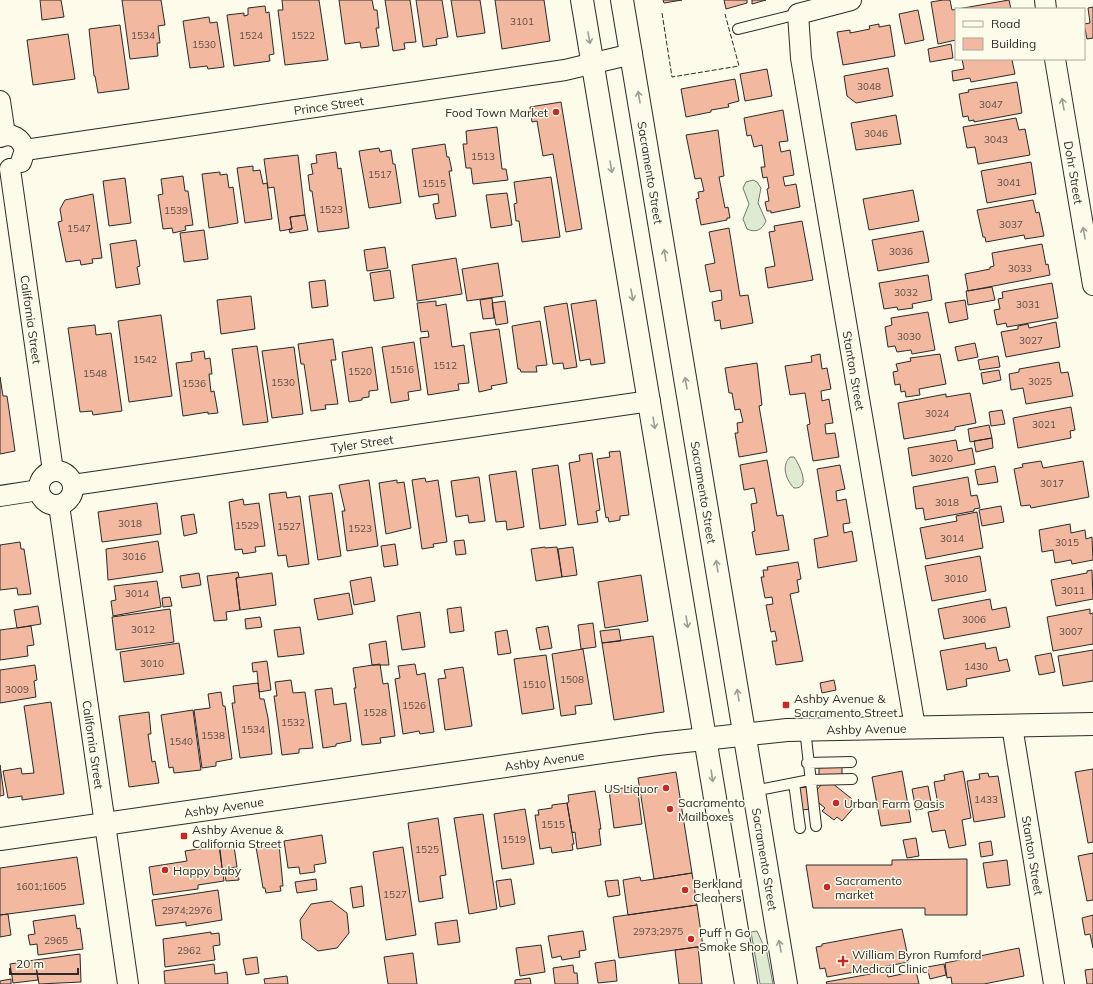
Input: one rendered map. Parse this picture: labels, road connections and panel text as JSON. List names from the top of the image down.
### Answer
{
  "streets": {
    "street": [
      "Prince Street",
      "Sacramento Street",
      "Dohr Street",
      "California Street",
      "Stanton Street",
      "Tyler Street",
      "Ashby Avenue"
    ]
  },
  "crossings": [
    ["Prince Street", "Sacramento Street"],
    ["Sacramento Street", "Ashby Avenue"],
    ["California Street", "Tyler Street"],
    ["California Street", "Ashby Avenue"],
    ["Stanton Street", "Ashby Avenue"]
  ],
  "one_way": ["Dohr Street"],
  "places": {
    "other": [
      "Food Town Market",
      "US Liquor",
      "Urban Farm Oasis",
      "Sacramento Mailboxes",
      "Happy baby",
      "Sacramento market",
      "Berkland Cleaners",
      "Puff n Go Smoke Shop"
    ],
    "transit": ["Ashby Avenue & Sacramento Street", "Ashby Avenue & California Street"],
    "health": ["William Byron Rumford Medical Clinic"]
  },
  "house_numbers": [
    "3101",
    "1534",
    "1524",
    "1522",
    "1530",
    "3048",
    "3047",
    "3046",
    "3043",
    "1513",
    "1517",
    "3041",
    "1515",
    "1523",
    "1539",
    "3037",
    "1547",
    "3036",
    "3033",
    "3032",
    "3031",
    "3030",
    "3027",
    "1542",
    "1512",
    "1516",
    "1520",
    "1548",
    "3025",
    "1530",
    "1536",
    "3024",
    "3021",
    "3020",
    "3017",
    "3018",
    "3018",
    "1529",
    "1527",
    "1523",
    "3014",
    "3015",
    "3016",
    "3010",
    "3011",
    "3014",
    "3006",
    "3012",
    "3007",
    "3010",
    "1430",
    "1508",
    "1510",
    "3009",
    "1526",
    "1528",
    "1532",
    "1534",
    "1538",
    "1540",
    "1433",
    "1515",
    "1519",
    "1525",
    "1601;1605",
    "1527",
    "2974;2976",
    "2973;2975",
    "2965",
    "2962"
  ],
  "legend": ["Road", "Building"],
  "scale_bar": "20 m"
}
